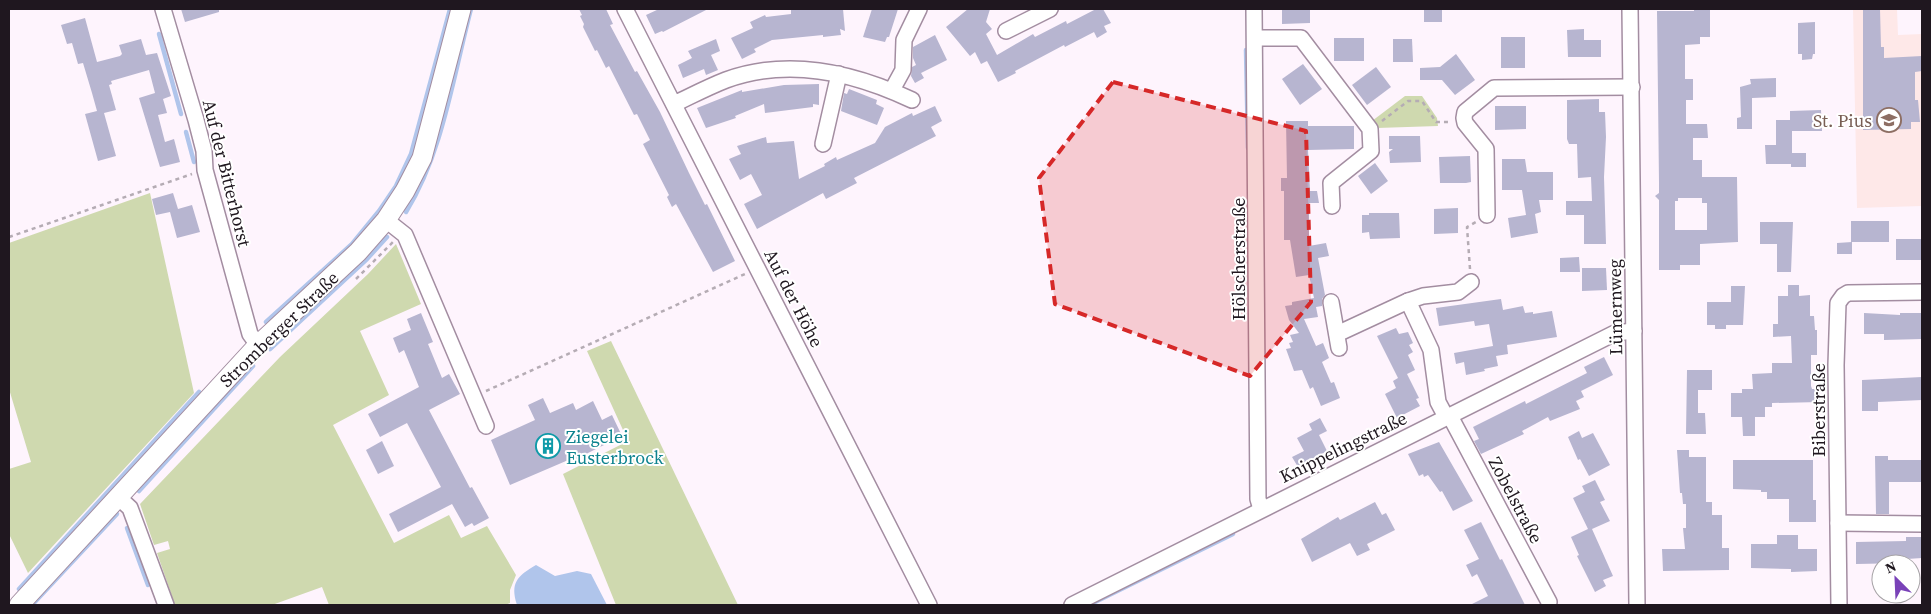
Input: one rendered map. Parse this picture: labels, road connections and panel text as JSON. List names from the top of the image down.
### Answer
{
  "streets": {
    "main road": ["Stromberger Straße"],
    "street": [
      "Auf der Bitterhorst",
      "Hölscherstraße",
      "Auf der Höhe",
      "Lümernweg",
      "Biberstraße",
      "Knippelingstraße",
      "Zobelstraße"
    ]
  },
  "crossings": [
    ["Auf der Bitterhorst", "Stromberger Straße"],
    ["Hölscherstraße", "Knippelingstraße"],
    ["Lümernweg", "Knippelingstraße"],
    ["Knippelingstraße", "Zobelstraße"]
  ],
  "places": {
    "school or university": ["St. Pius"],
    "building": ["Ziegelei Eusterbrock"]
  },
  "north": "top left"
}
